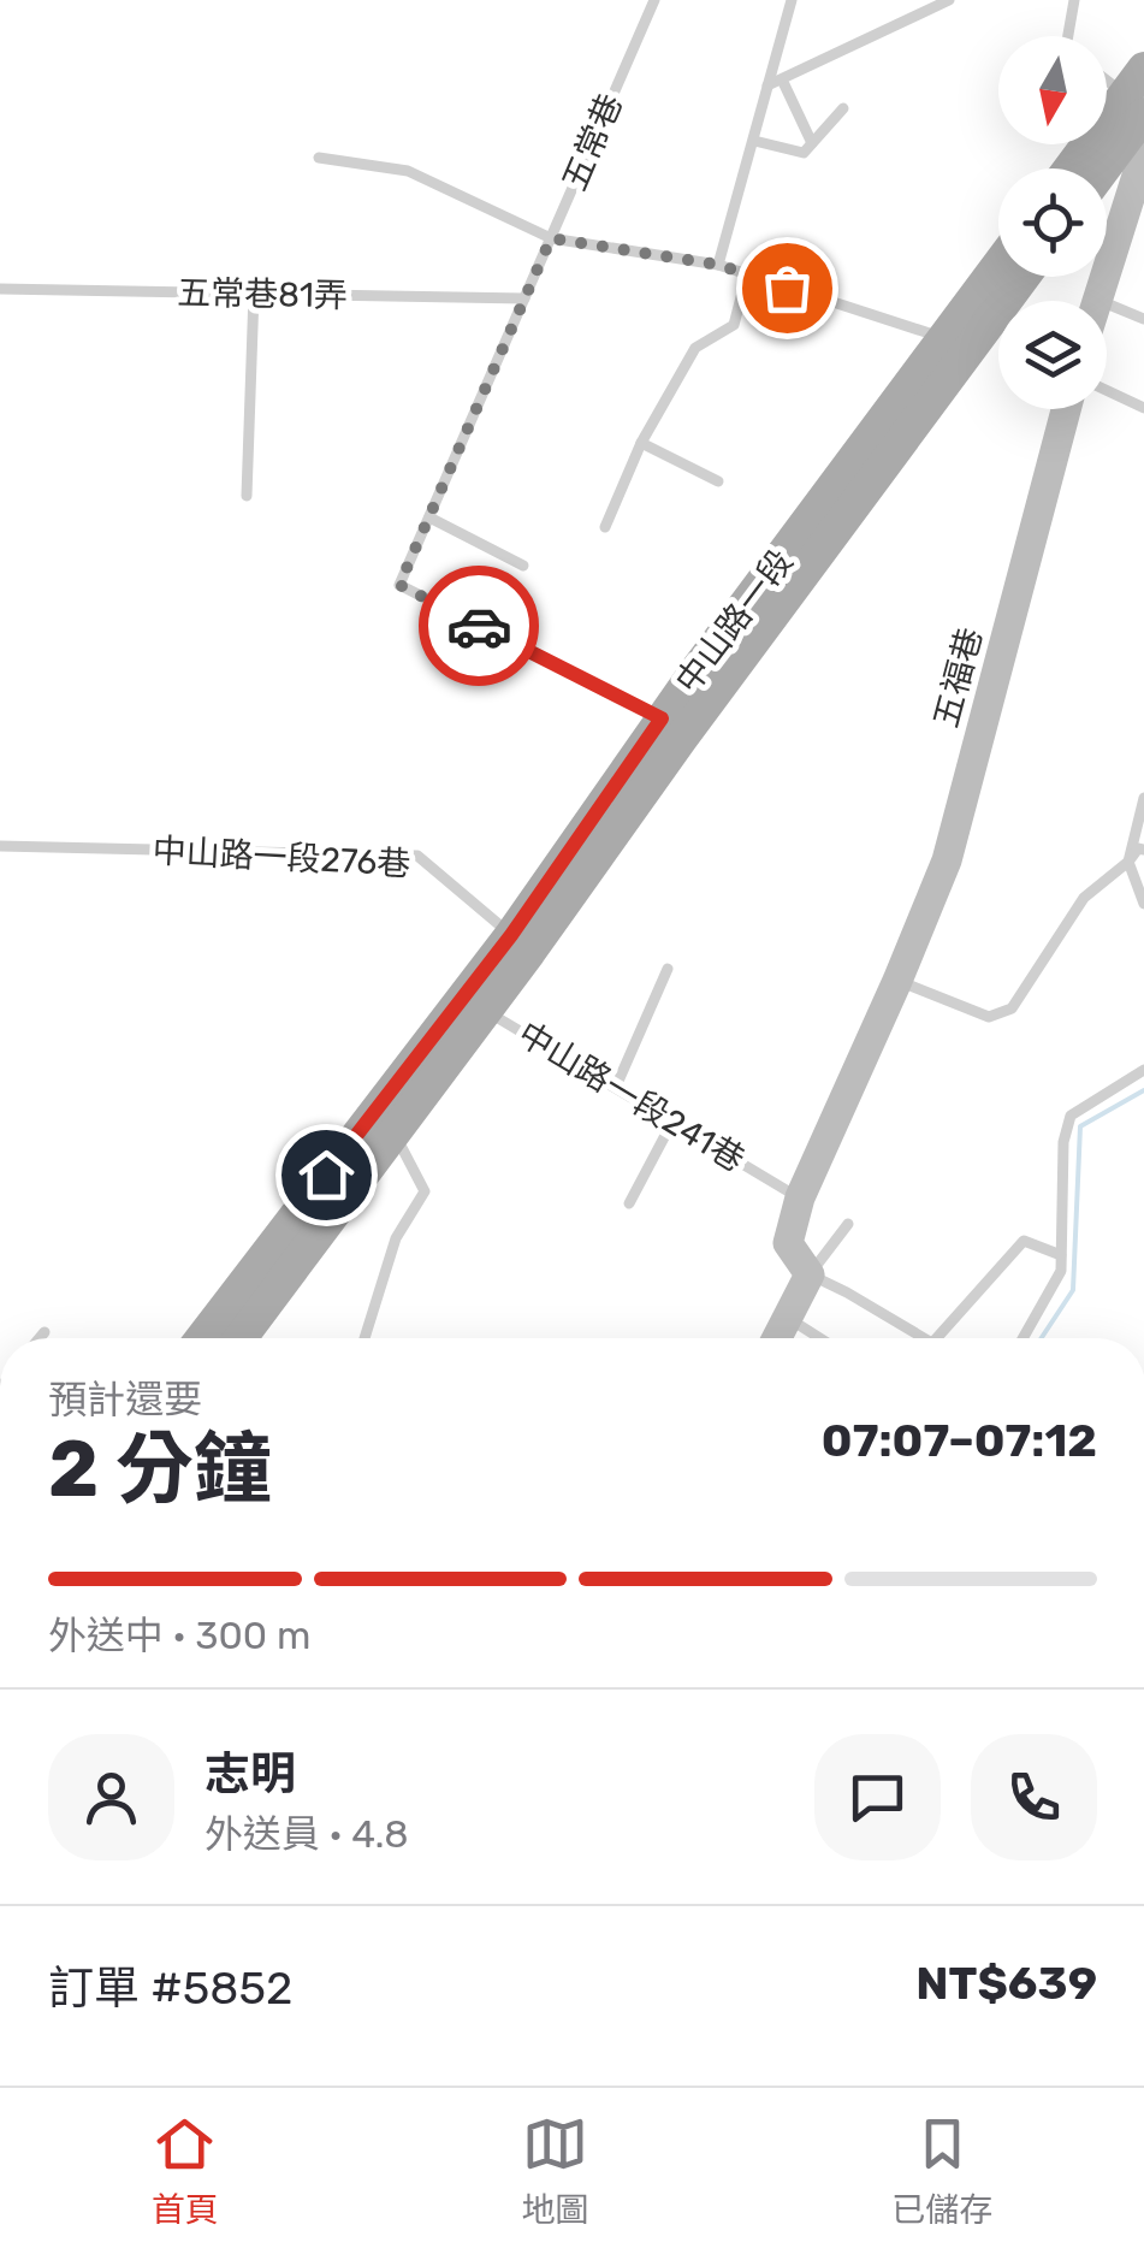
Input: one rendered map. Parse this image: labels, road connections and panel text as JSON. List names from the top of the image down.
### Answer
{
  "streets": {
    "main road": ["中山路一段"],
    "street": ["五福巷"],
    "lane": [
      "五常巷",
      "五常巷81弄",
      "中山路一段276巷",
      "中山路一段241巷"
    ]
  },
  "crossings": [
    ["五常巷", "五常巷81弄"],
    ["五常巷", "中山路一段"],
    ["中山路一段", "中山路一段276巷"],
    ["中山路一段", "中山路一段241巷"],
    ["五福巷", "中山路一段241巷"]
  ],
  "north": "bottom",
  "page": {
    "heading": ["2 分鐘", "預計還要", "07:07–07:12"],
    "panel": [
      "志明",
      "外送員 · 4.8",
      "訂單 #5852",
      "NT$639"
    ],
    "bar": "外送中 · 300 m",
    "tabs": ["首頁", "地圖", "已儲存"]
  }
}
